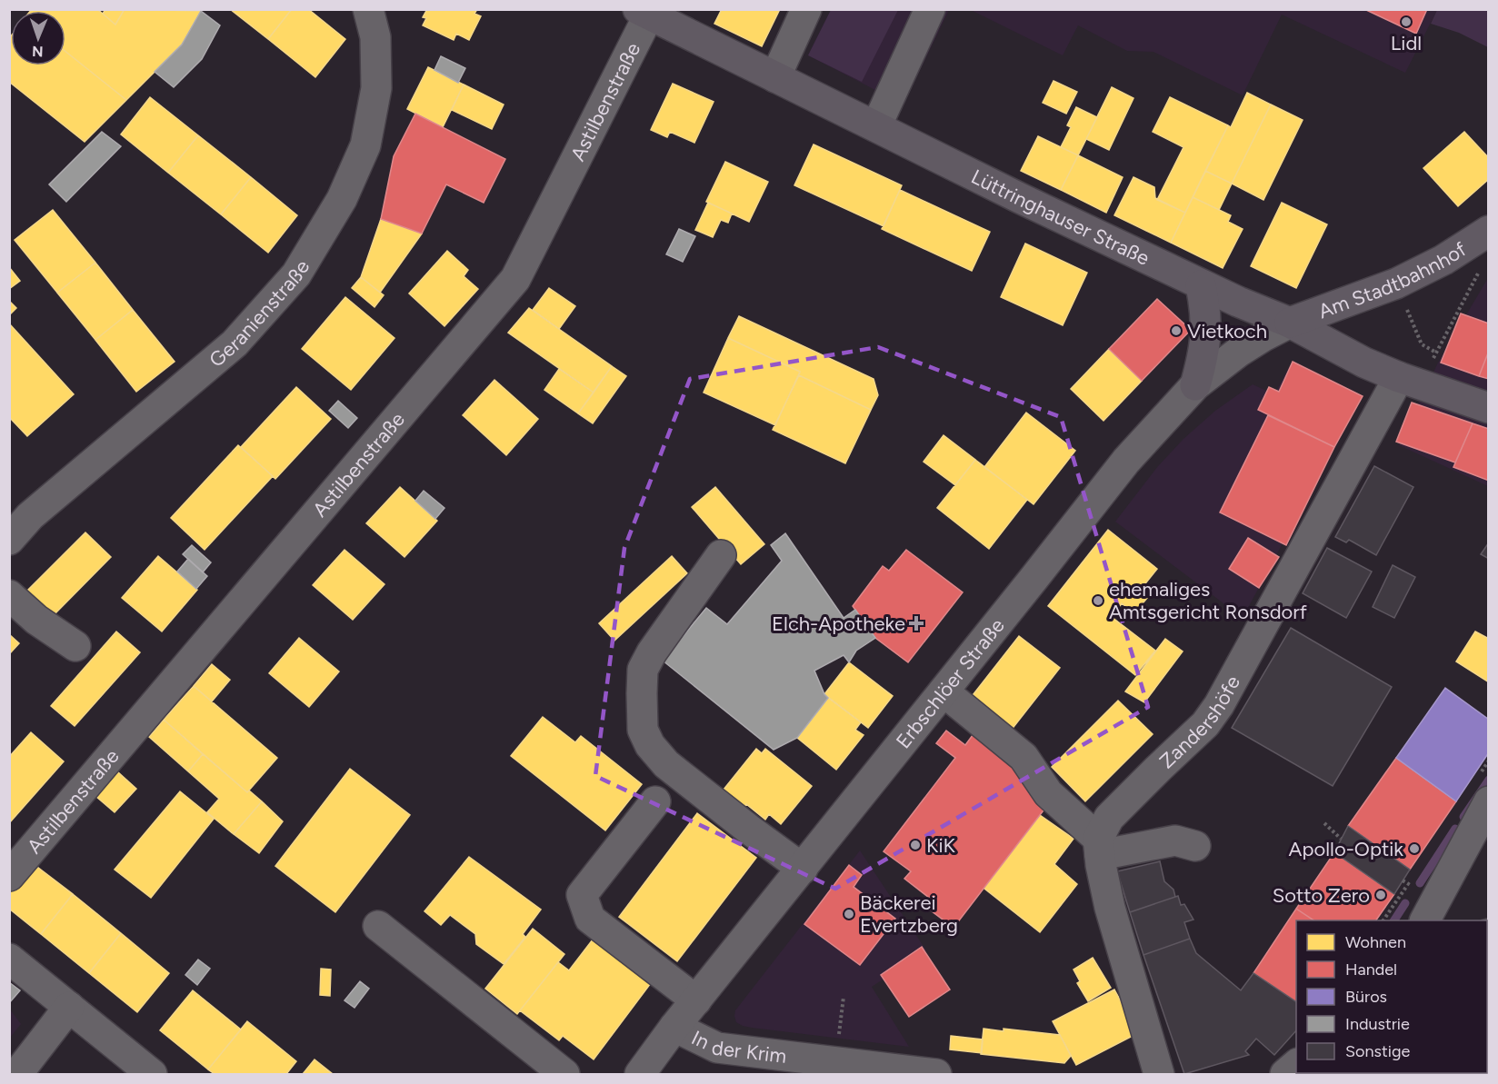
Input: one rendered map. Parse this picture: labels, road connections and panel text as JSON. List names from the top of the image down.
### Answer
{
  "streets": {
    "main road": ["Lüttringhauser Straße", "Am Stadtbahnhof"],
    "street": [
      "Astilbenstraße",
      "Geranienstraße",
      "Erbschlöer Straße",
      "Zandershöfe",
      "In der Krim"
    ]
  },
  "crossings": [
    ["Astilbenstraße", "Lüttringhauser Straße"],
    ["Lüttringhauser Straße", "Am Stadtbahnhof"],
    ["Lüttringhauser Straße", "Erbschlöer Straße"],
    ["Lüttringhauser Straße", "Zandershöfe"],
    ["Am Stadtbahnhof", "Erbschlöer Straße"],
    ["Erbschlöer Straße", "In der Krim"]
  ],
  "places": {
    "other": [
      "Lidl",
      "Vietkoch",
      "ehemaliges Amtsgericht Ronsdorf",
      "KiK",
      "Apollo-Optik",
      "Sotto Zero",
      "Bäckerei Evertzberg"
    ],
    "health": ["Elch-Apotheke"]
  },
  "legend": [
    "Wohnen",
    "Handel",
    "Büros",
    "Industrie",
    "Sonstige"
  ],
  "north": "bottom"
}
